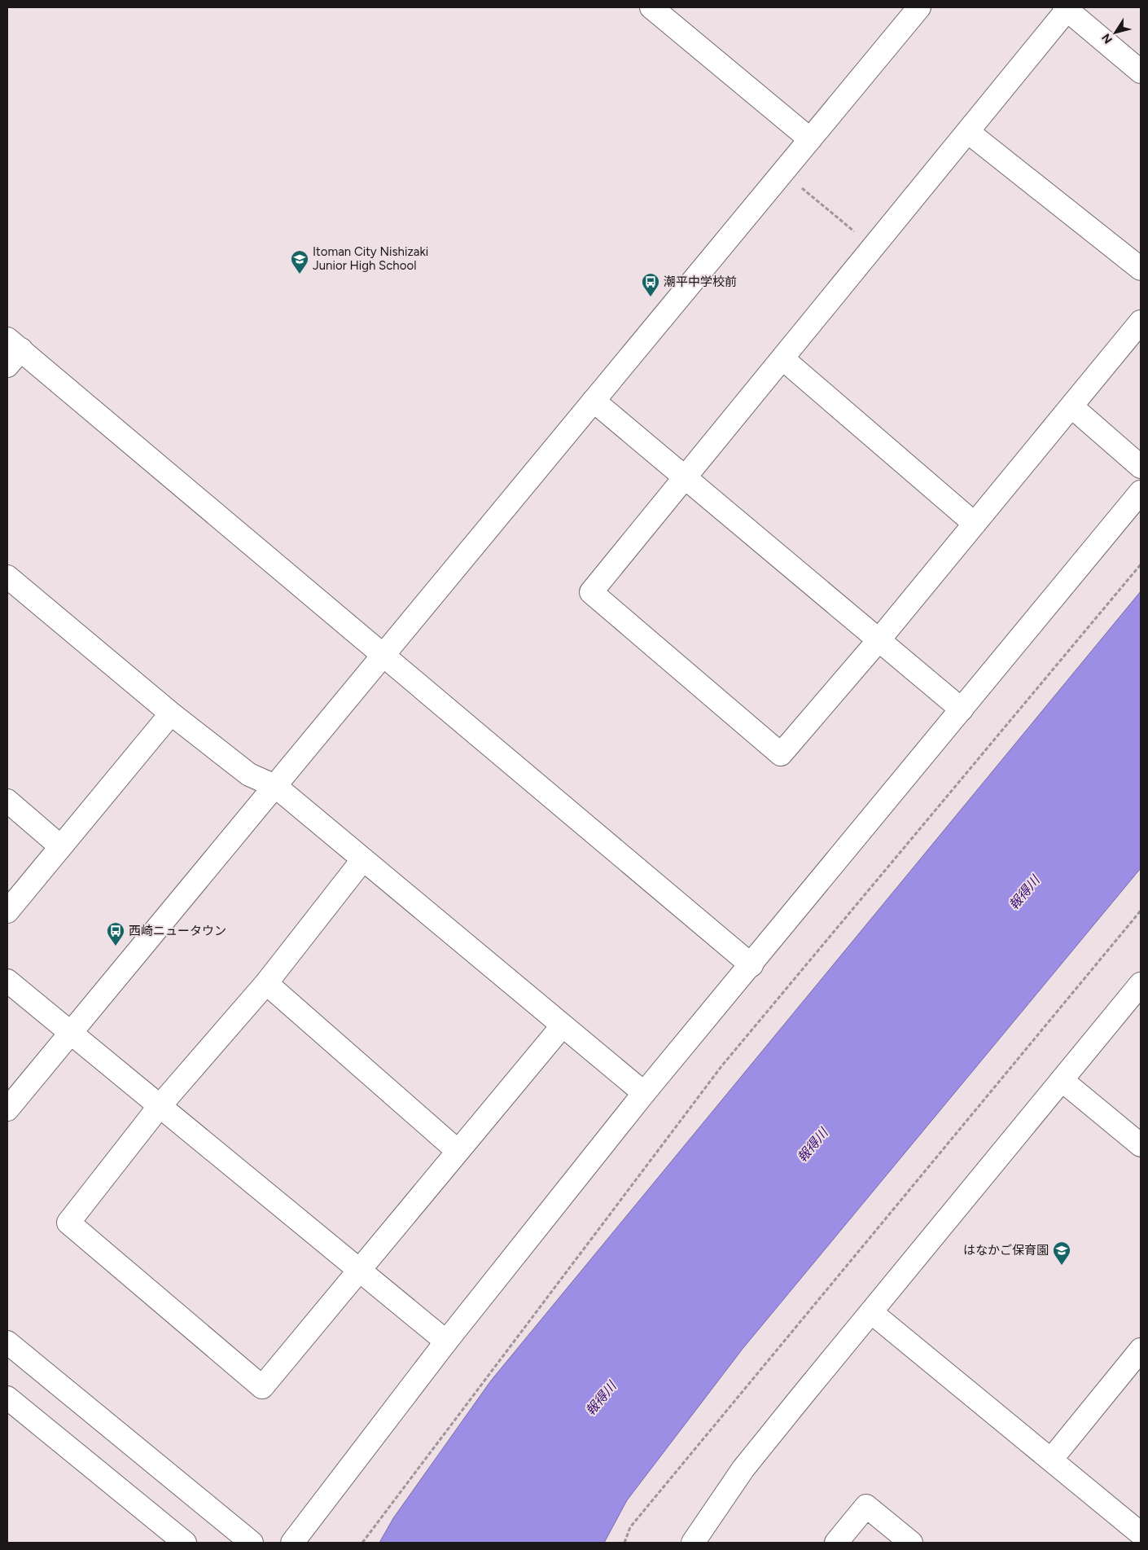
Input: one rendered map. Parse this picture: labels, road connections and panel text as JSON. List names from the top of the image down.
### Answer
{
  "water": ["報得川"],
  "places": {
    "school or university": ["Itoman City Nishizaki Junior High School", "はなかご保育園"],
    "bus stop": ["潮平中学校前", "西崎ニュータウン"]
  },
  "north": "bottom left"
}
